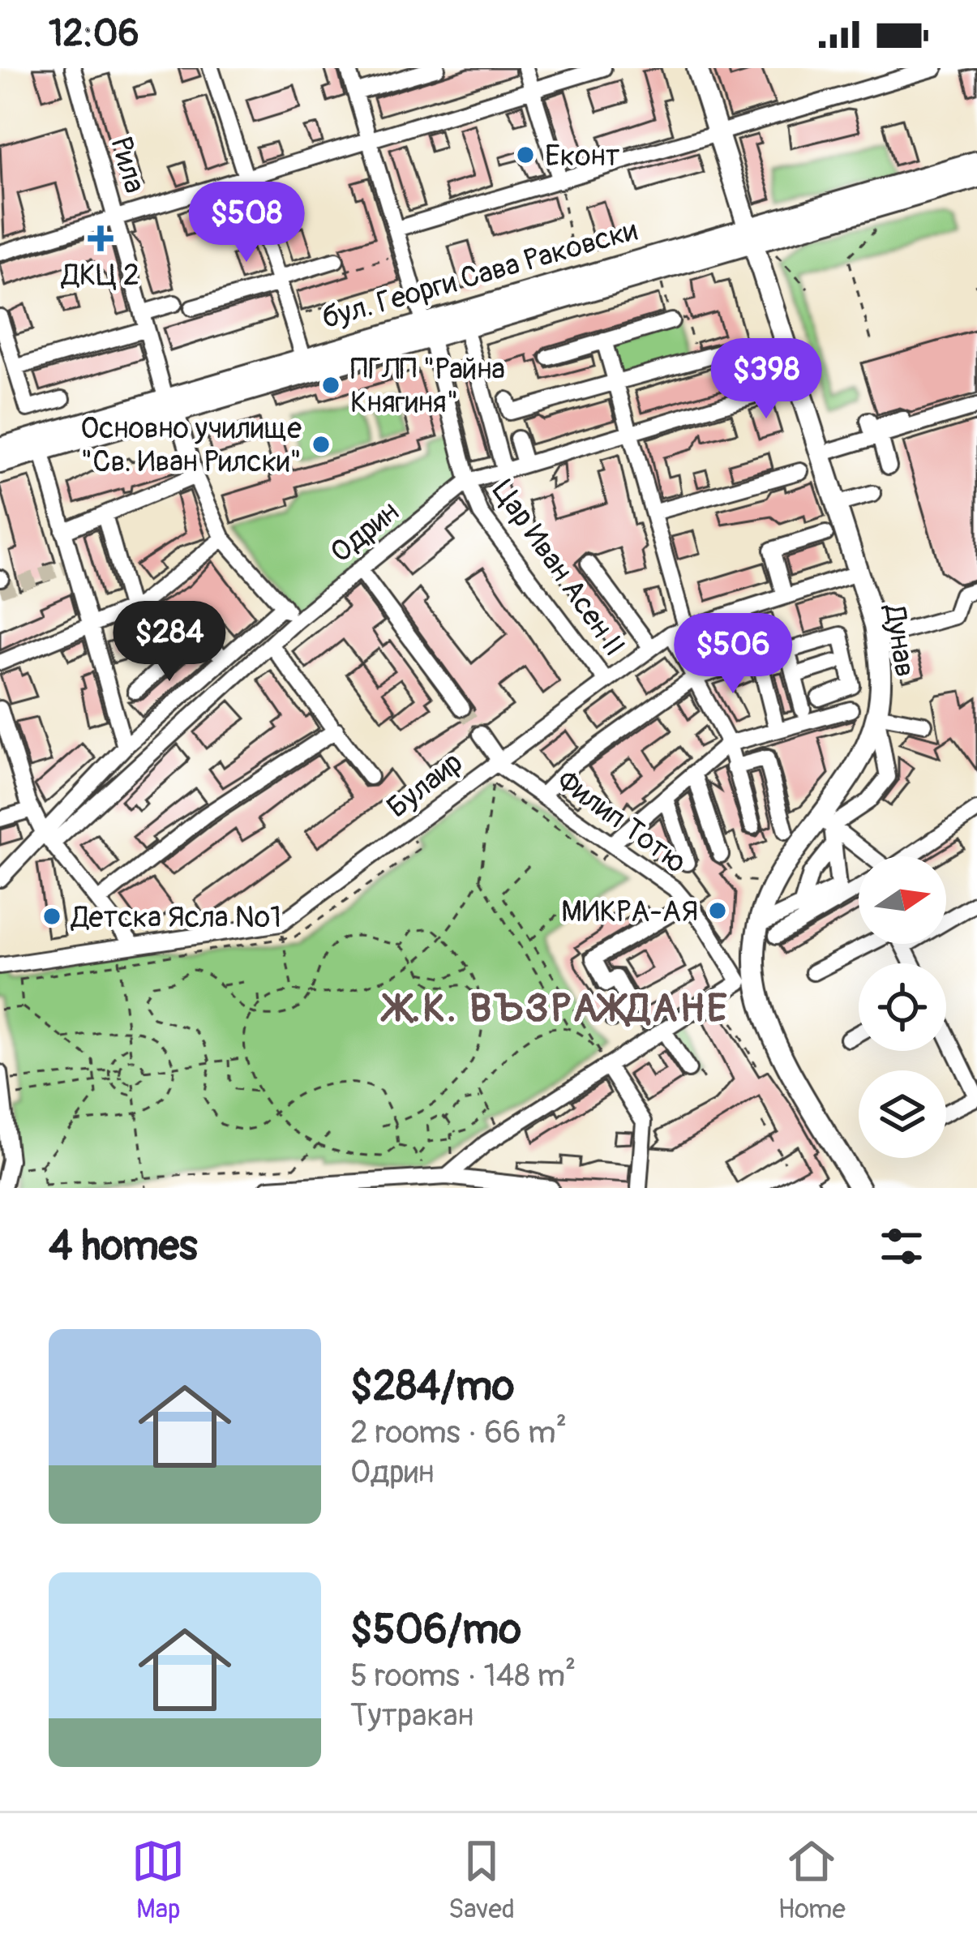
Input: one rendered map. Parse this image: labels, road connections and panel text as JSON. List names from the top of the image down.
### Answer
{
  "streets": {
    "main road": ["бул. Георги Сава Раковски", "Дунав"],
    "street": [
      "Рила",
      "Одрин",
      "Цар Иван Асен II",
      "Булаир",
      "Филип Тотю"
    ]
  },
  "crossings": [
    ["бул. Георги Сава Раковски", "Дунав"],
    ["Одрин", "Цар Иван Асен II"],
    ["Цар Иван Асен II", "Булаир"],
    ["Дунав", "Булаир"],
    ["Булаир", "Филип Тотю"]
  ],
  "districts": ["Ж.К. ВЪЗРАЖДАНЕ"],
  "places": {
    "other": [
      "Еконт",
      "ПГЛП \"Райна Княгиня\"",
      "Основно училище \"Св. Иван Рилски\"",
      "МИКРА-АЯ",
      "Детска Ясла №1"
    ],
    "health": ["ДКЦ 2"]
  },
  "north": "right",
  "page": {
    "status": "12:06",
    "price": [
      "$508",
      "$398",
      "$284",
      "$506"
    ],
    "heading": "4 homes",
    "list": [
      {
        "name": "$284/mo",
        "note": "2 rooms · 66 m² · Одрин"
      },
      {
        "name": "$506/mo",
        "note": "5 rooms · 148 m² · Тутракан"
      }
    ],
    "tabs": ["Map", "Saved", "Home"]
  }
}
